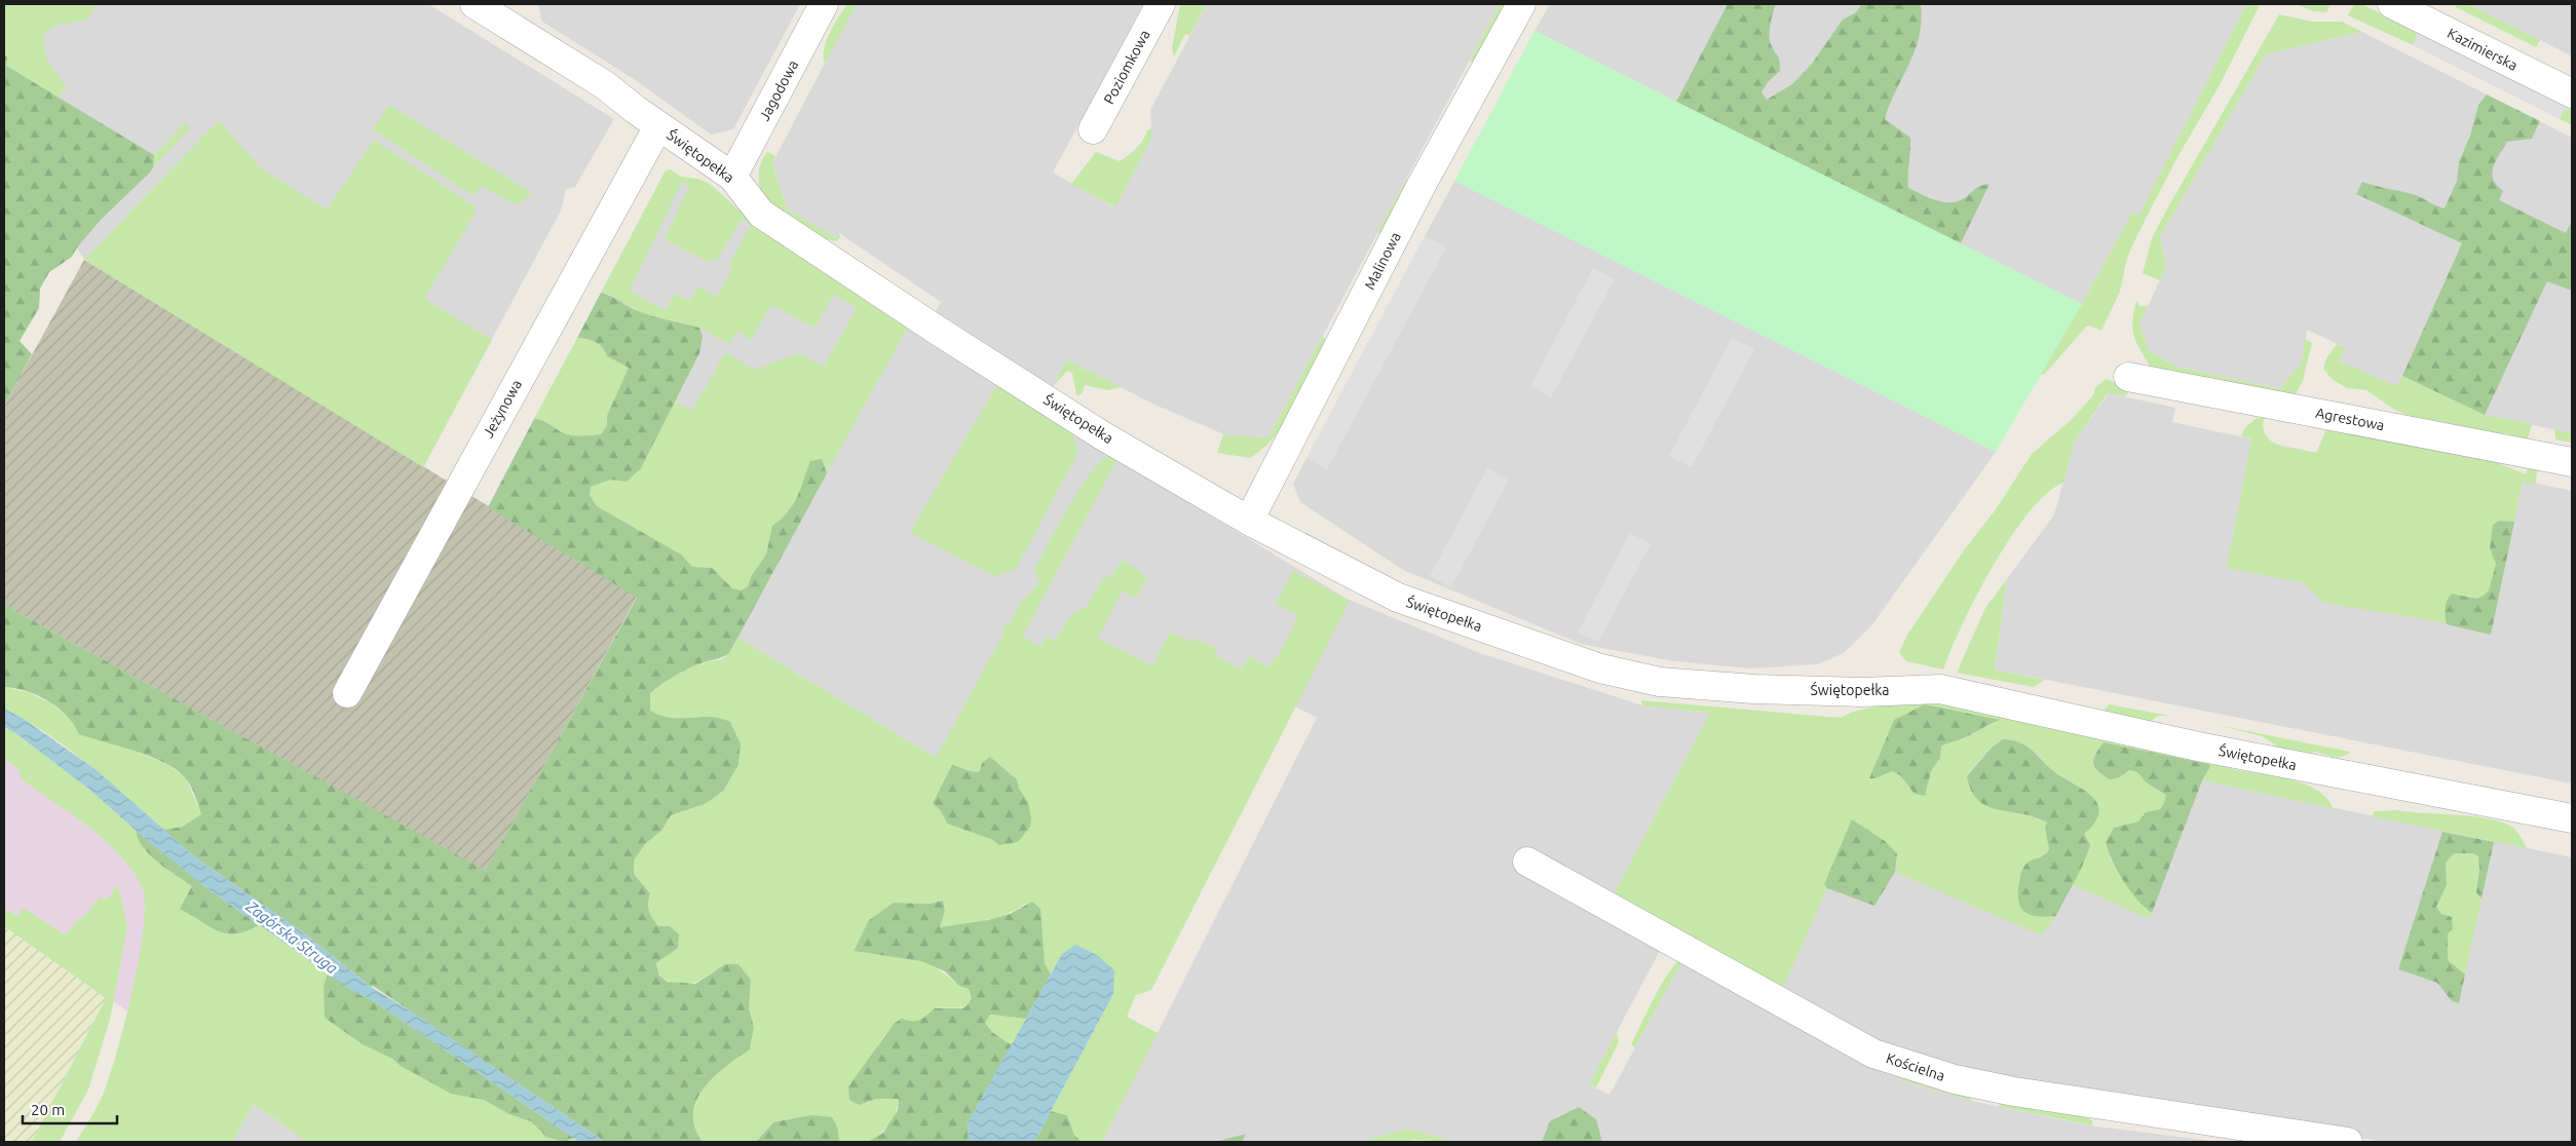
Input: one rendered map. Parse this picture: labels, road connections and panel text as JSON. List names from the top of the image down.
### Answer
{
  "streets": {
    "street": [
      "Kazimierska",
      "Poziomkowa",
      "Jagodowa",
      "Świętopełka",
      "Malinowa",
      "Jeżynowa",
      "Agrestowa",
      "Kościelna"
    ]
  },
  "crossings": [
    ["Jagodowa", "Świętopełka"],
    ["Świętopełka", "Malinowa"],
    ["Świętopełka", "Jeżynowa"]
  ],
  "water": ["Zagórska Struga"],
  "scale_bar": "20 m"
}
